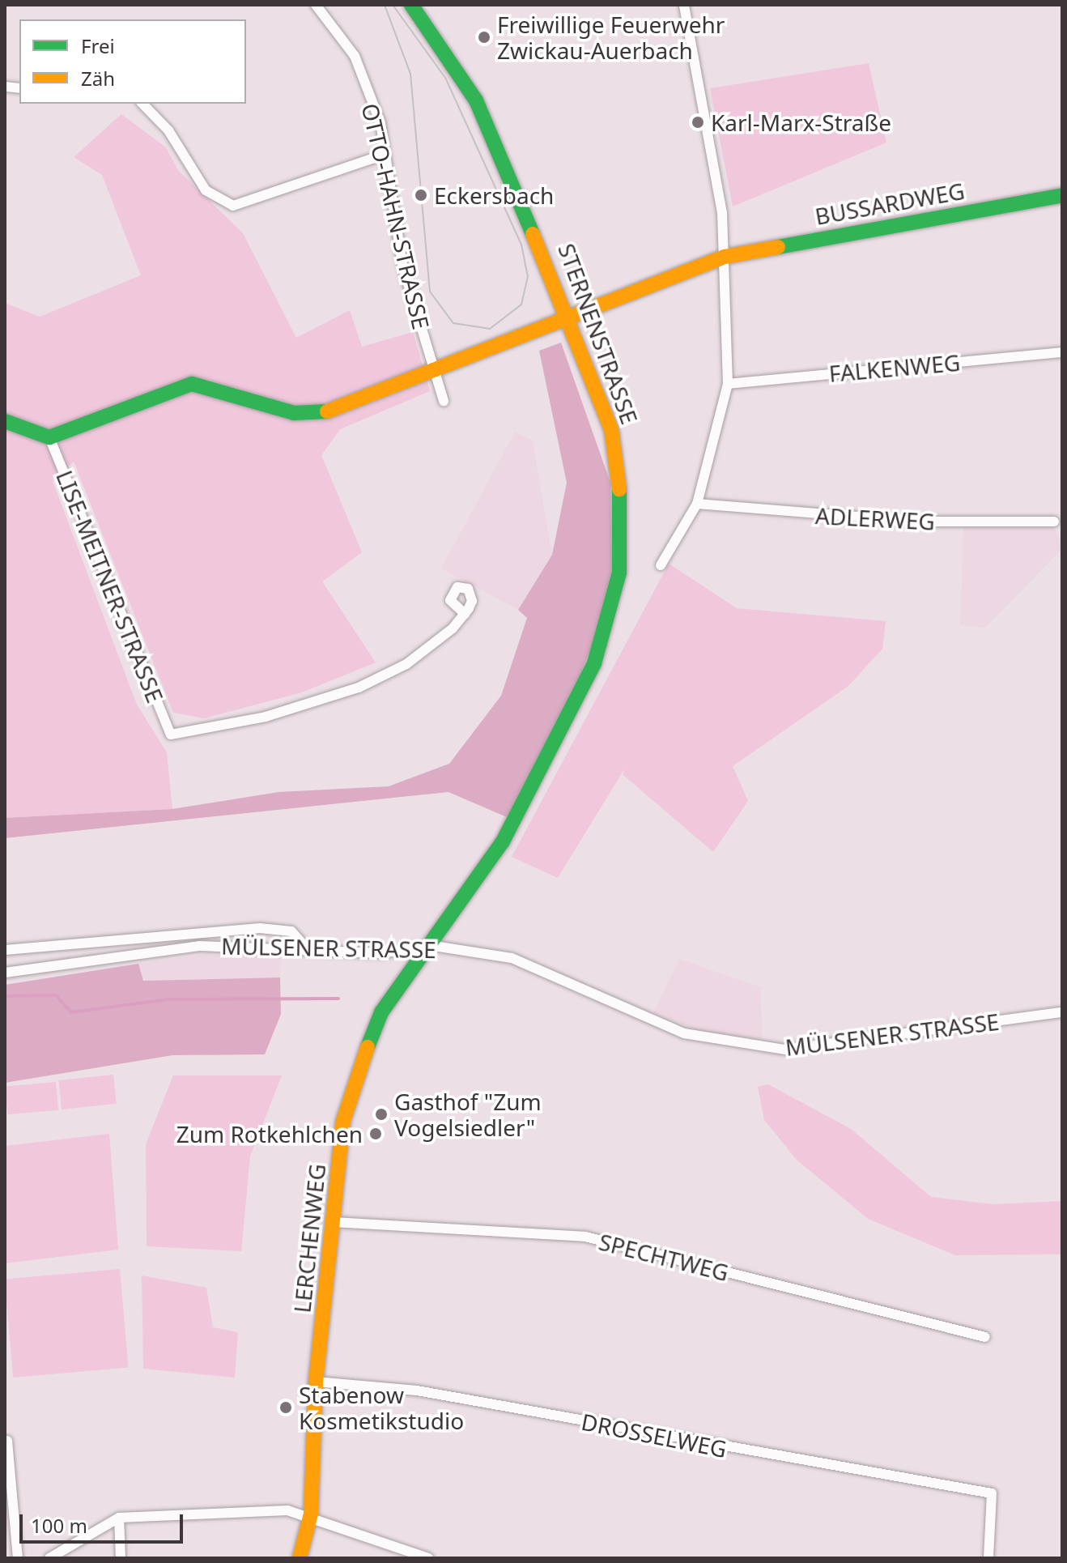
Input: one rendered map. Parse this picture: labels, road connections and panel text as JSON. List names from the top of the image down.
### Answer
{
  "streets": {
    "street": [
      "BUSSARDWEG",
      "OTTO-HAHN-STRASSE",
      "STERNENSTRASSE",
      "FALKENWEG",
      "ADLERWEG",
      "LISE-MEITNER-STRASSE",
      "MÜLSENER STRASSE",
      "LERCHENWEG",
      "SPECHTWEG",
      "DROSSELWEG"
    ]
  },
  "crossings": [
    ["BUSSARDWEG", "OTTO-HAHN-STRASSE"],
    ["BUSSARDWEG", "STERNENSTRASSE"],
    ["BUSSARDWEG", "LISE-MEITNER-STRASSE"],
    ["STERNENSTRASSE", "MÜLSENER STRASSE"],
    ["STERNENSTRASSE", "LERCHENWEG"],
    ["MÜLSENER STRASSE", "LERCHENWEG"],
    ["LERCHENWEG", "SPECHTWEG"],
    ["LERCHENWEG", "DROSSELWEG"]
  ],
  "places": [
    "Freiwillige Feuerwehr Zwickau-Auerbach",
    "Karl-Marx-Straße",
    "Eckersbach",
    "Gasthof \"Zum Vogelsiedler\"",
    "Zum Rotkehlchen",
    "Stabenow Kosmetikstudio"
  ],
  "legend": ["Frei", "Zäh"],
  "scale_bar": "100 m"
}
